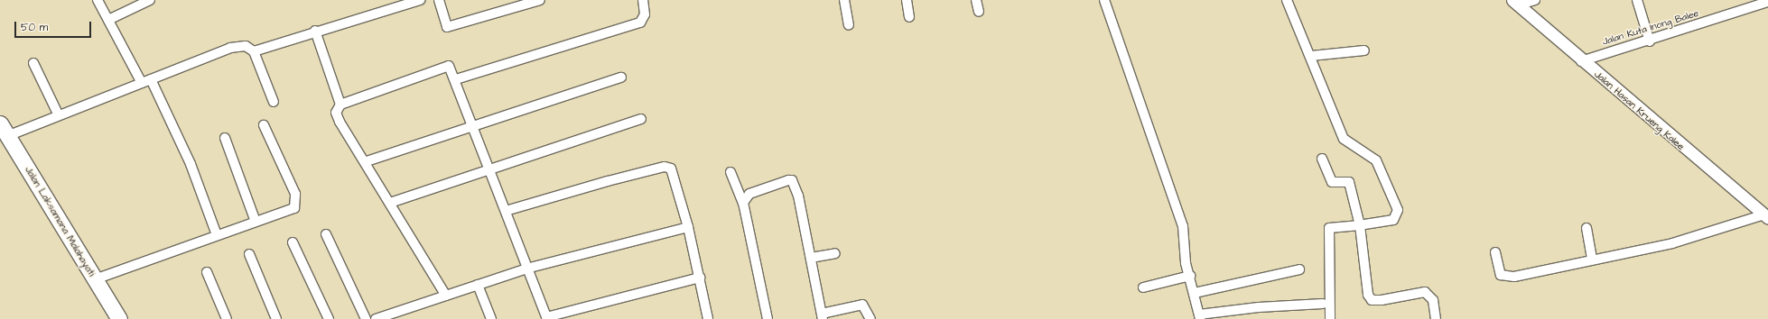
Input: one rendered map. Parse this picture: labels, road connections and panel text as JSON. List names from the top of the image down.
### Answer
{
  "streets": {
    "highway": ["Jalan Laksamana Malahayati"],
    "street": ["Jalan Kuta Inong Balee", "Jalan Hasan Krueng Kalee"]
  },
  "crossings": [
    ["Jalan Kuta Inong Balee", "Jalan Hasan Krueng Kalee"]
  ],
  "scale_bar": "50 m"
}
